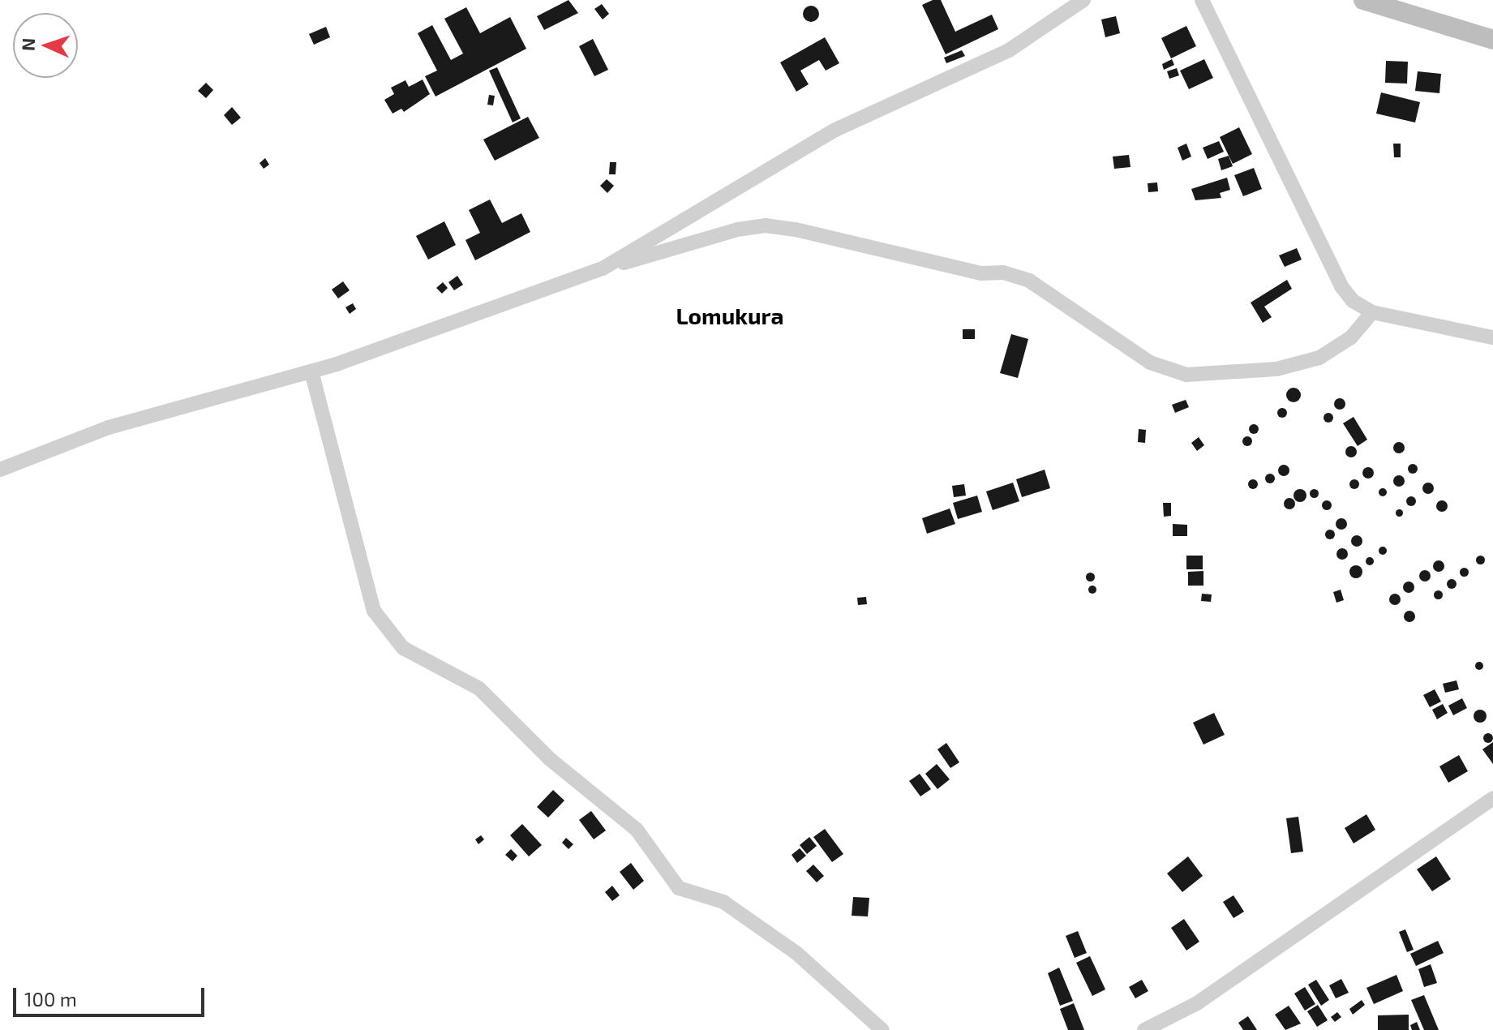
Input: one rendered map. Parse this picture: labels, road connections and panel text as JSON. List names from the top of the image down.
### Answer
{
  "districts": ["Lomukura"],
  "scale_bar": "100 m",
  "north": "left"
}
